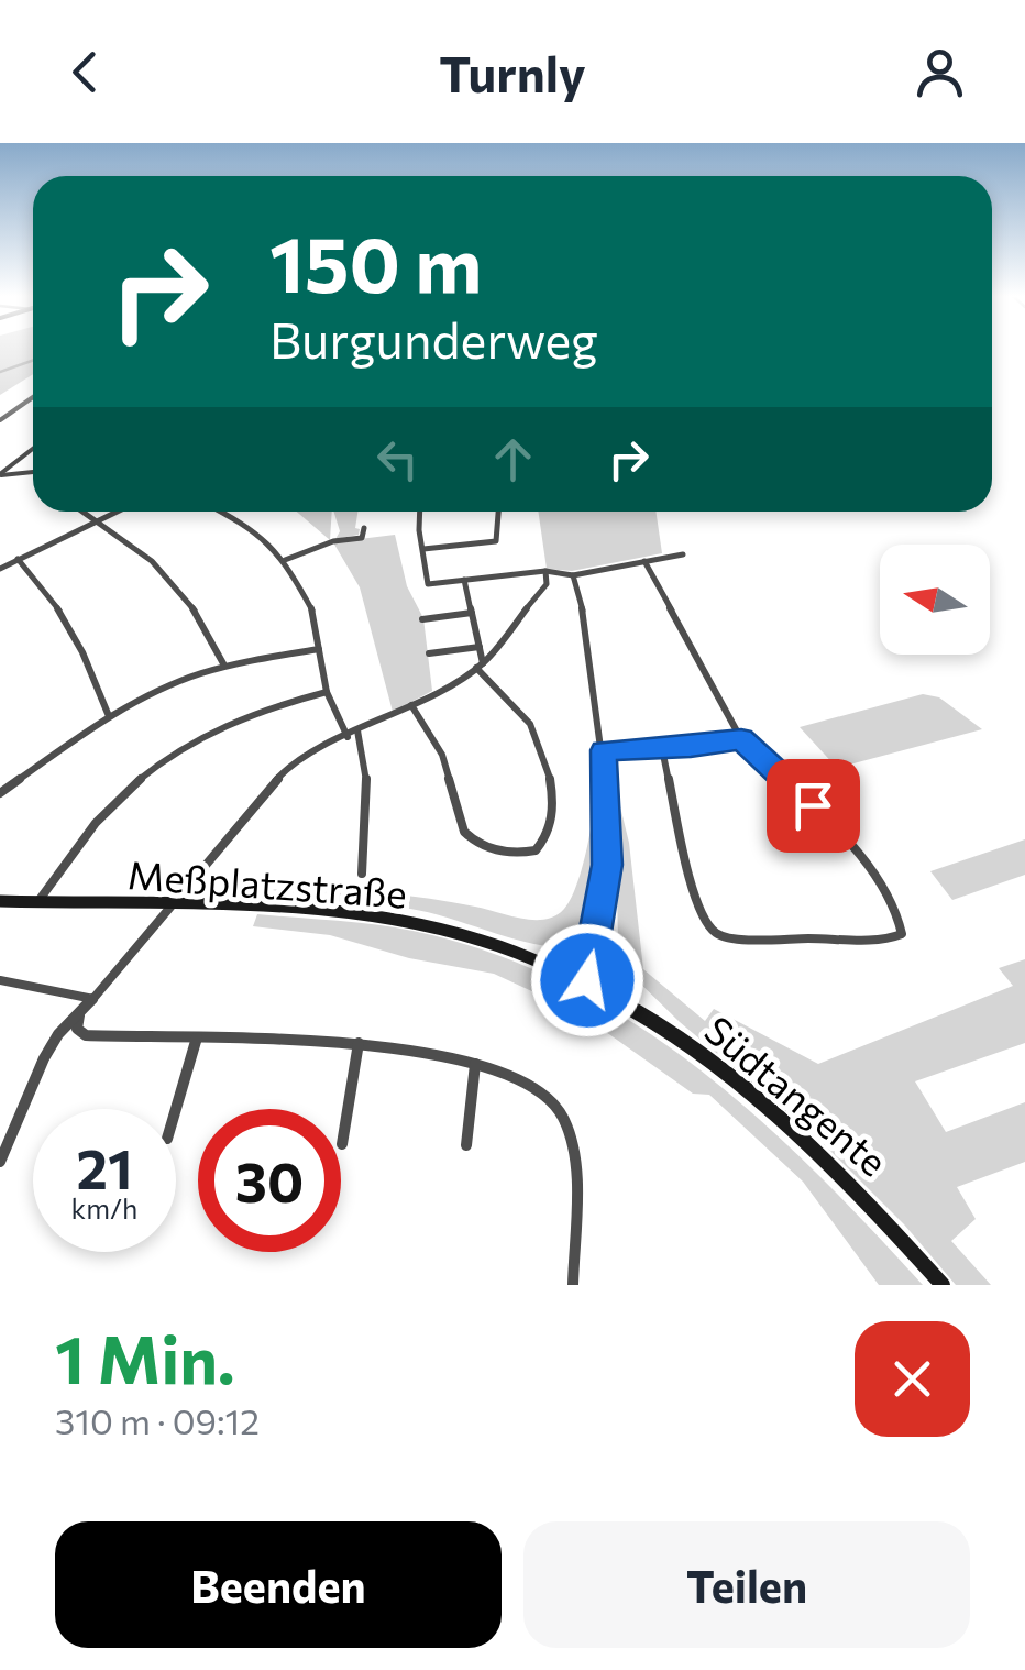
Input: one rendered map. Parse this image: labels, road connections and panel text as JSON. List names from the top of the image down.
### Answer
{
  "streets": {
    "main road": ["Meßplatzstraße", "Südtangente"]
  },
  "crossings": [
    ["Meßplatzstraße", "Südtangente"]
  ],
  "north": "left",
  "page": {
    "header": "Turnly",
    "turn": ["150 m", "Burgunderweg"],
    "speed": "21 km/h",
    "limit": "30",
    "heading": ["1 Min.", "310 m · 09:12"],
    "buttons": ["Beenden", "Teilen"]
  }
}
